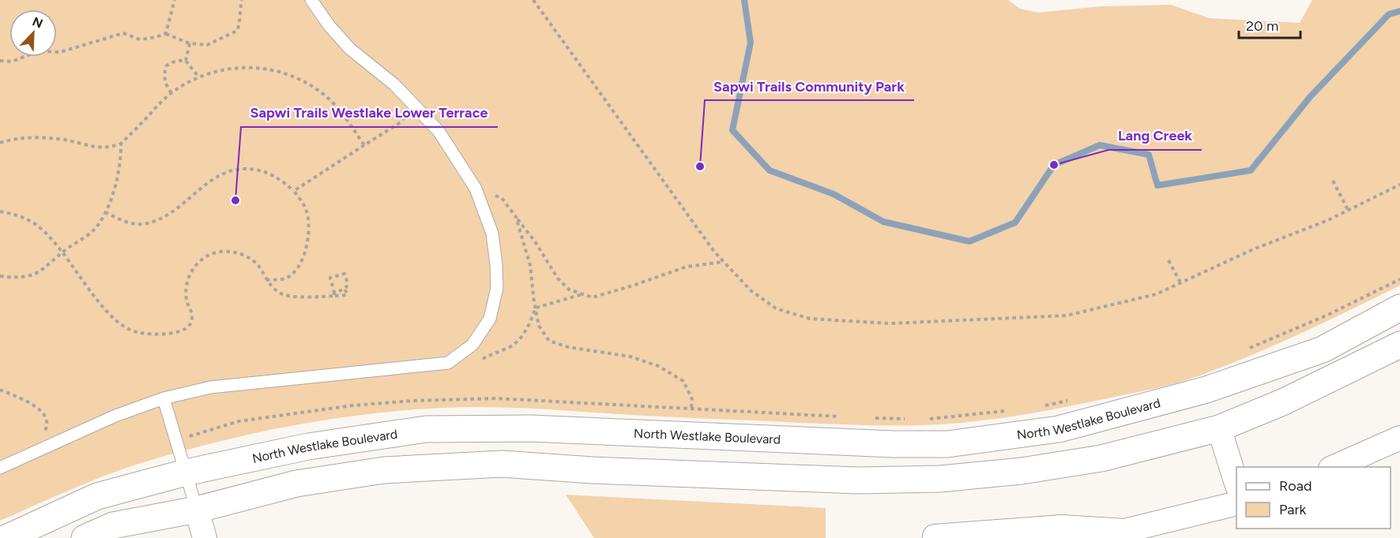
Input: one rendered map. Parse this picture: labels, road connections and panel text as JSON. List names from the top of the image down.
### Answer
{
  "streets": {
    "main road": ["North Westlake Boulevard"]
  },
  "places": ["Lang Creek", "Sapwi Trails Community Park", "Sapwi Trails Westlake Lower Terrace"],
  "legend": ["Road", "Park"],
  "scale_bar": "20 m",
  "north": "top right"
}
